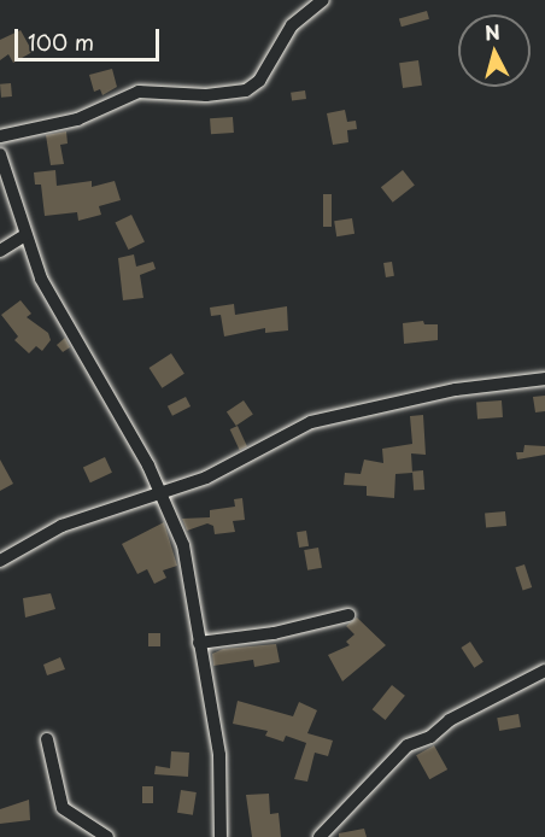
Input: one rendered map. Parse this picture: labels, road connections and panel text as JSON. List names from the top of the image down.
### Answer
{
  "scale_bar": "100 m",
  "north": "top"
}
